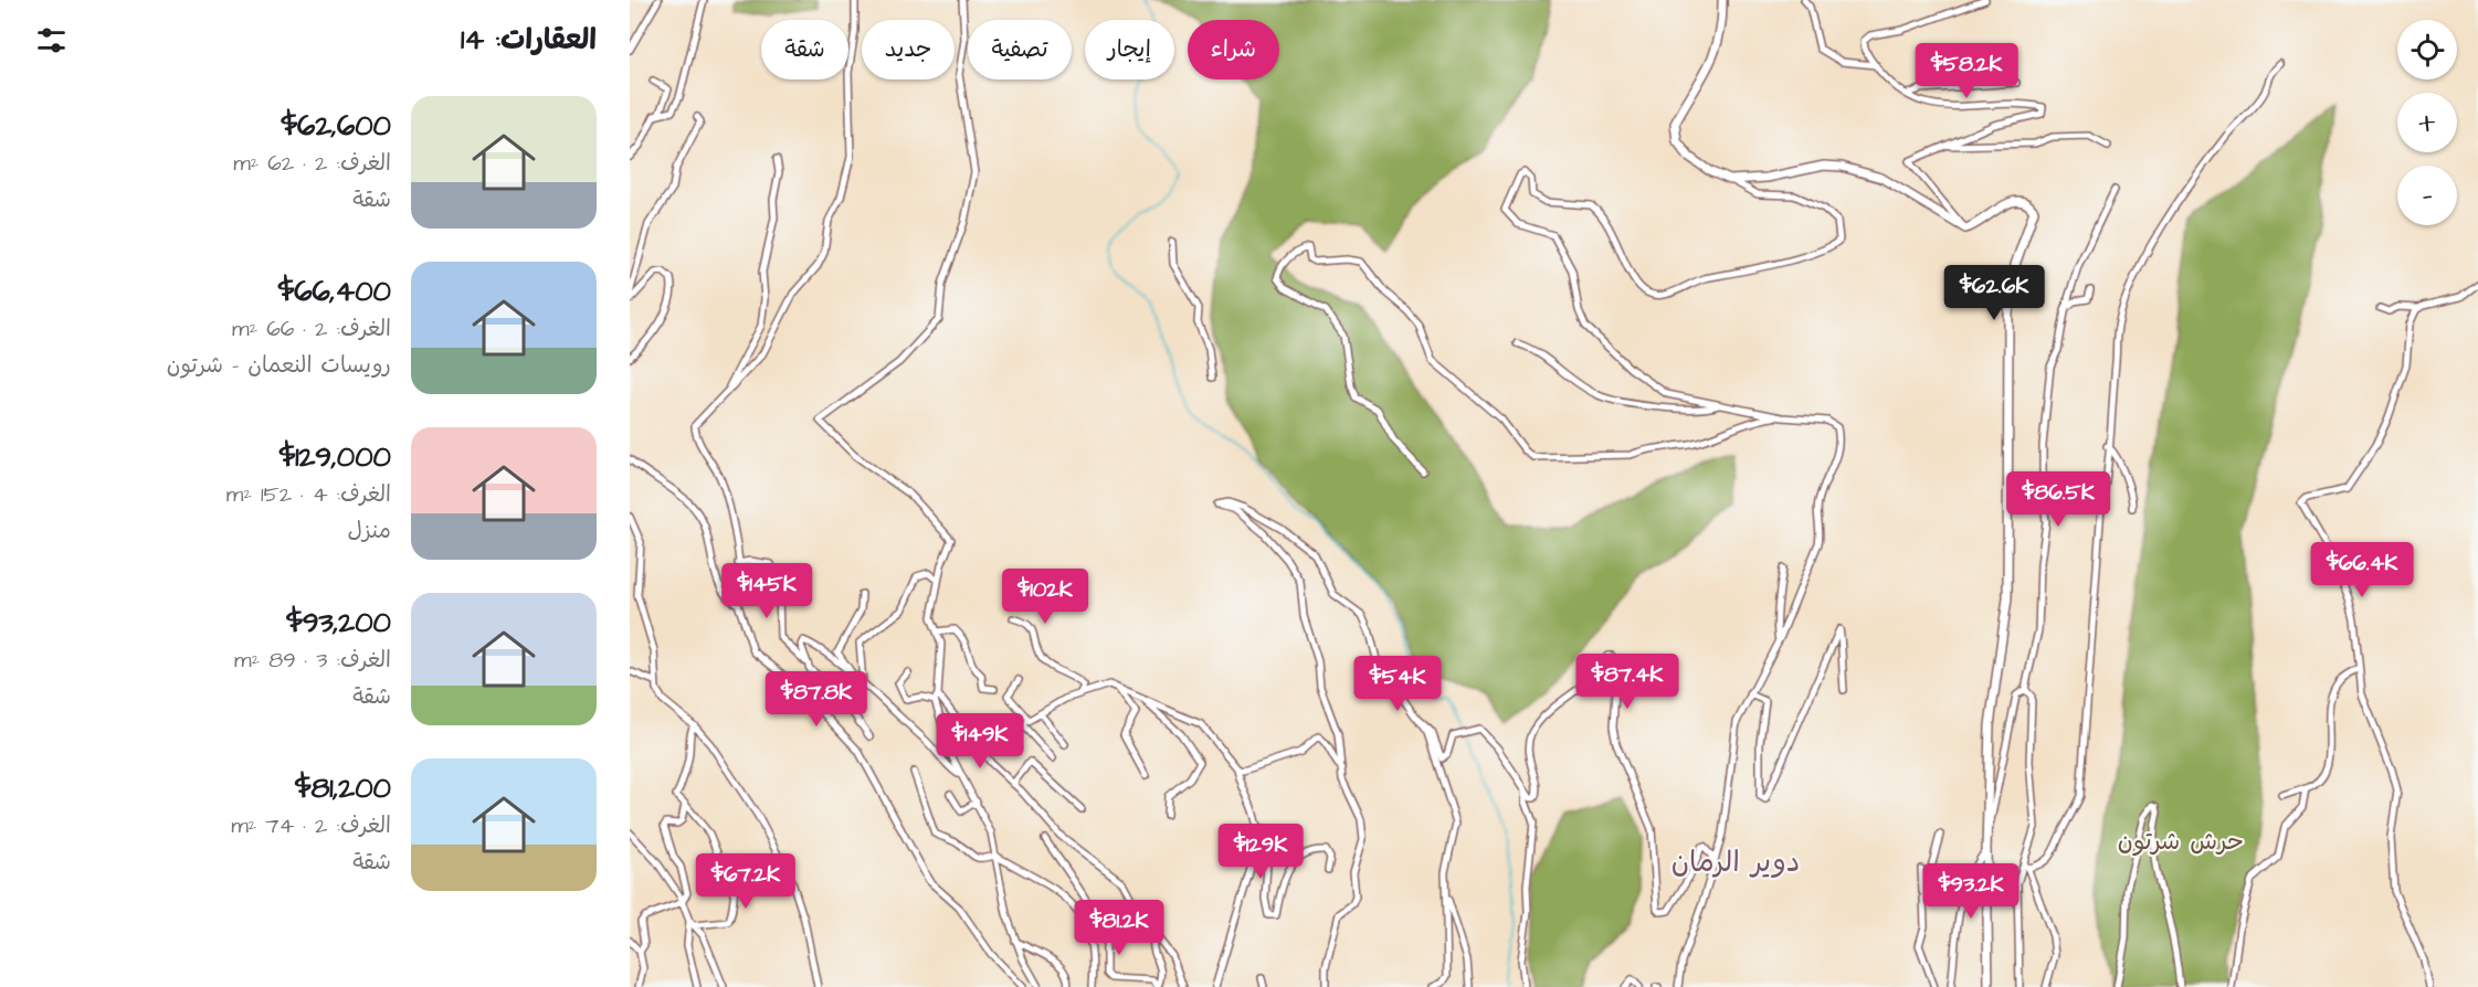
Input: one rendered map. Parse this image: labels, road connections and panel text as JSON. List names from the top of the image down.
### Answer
{
  "districts": ["دوير الرمان"],
  "parks": ["حرش شرتون"],
  "page": {
    "heading": "العقارات: 14",
    "map_buttons": ["+", "−"],
    "chip": [
      "شراء",
      "إيجار",
      "تصفية",
      "جديد",
      "شقة"
    ],
    "price": [
      "$58.2K",
      "$62.6K",
      "$86.5K",
      "$66.4K",
      "$145K",
      "$102K",
      "$87.4K",
      "$54K",
      "$87.8K",
      "$149K",
      "$129K",
      "$67.2K",
      "$93.2K",
      "$81.2K"
    ],
    "list": [
      {
        "name": "$62,600",
        "note": "الغرف: 2 · 62 m² · شقة"
      },
      {
        "name": "$66,400",
        "note": "الغرف: 2 · 66 m² · رويسات النعمان - شرتون"
      },
      {
        "name": "$129,000",
        "note": "الغرف: 4 · 152 m² · منزل"
      },
      {
        "name": "$93,200",
        "note": "الغرف: 3 · 89 m² · شقة"
      },
      {
        "name": "$81,200",
        "note": "الغرف: 2 · 74 m² · شقة"
      }
    ]
  }
}
